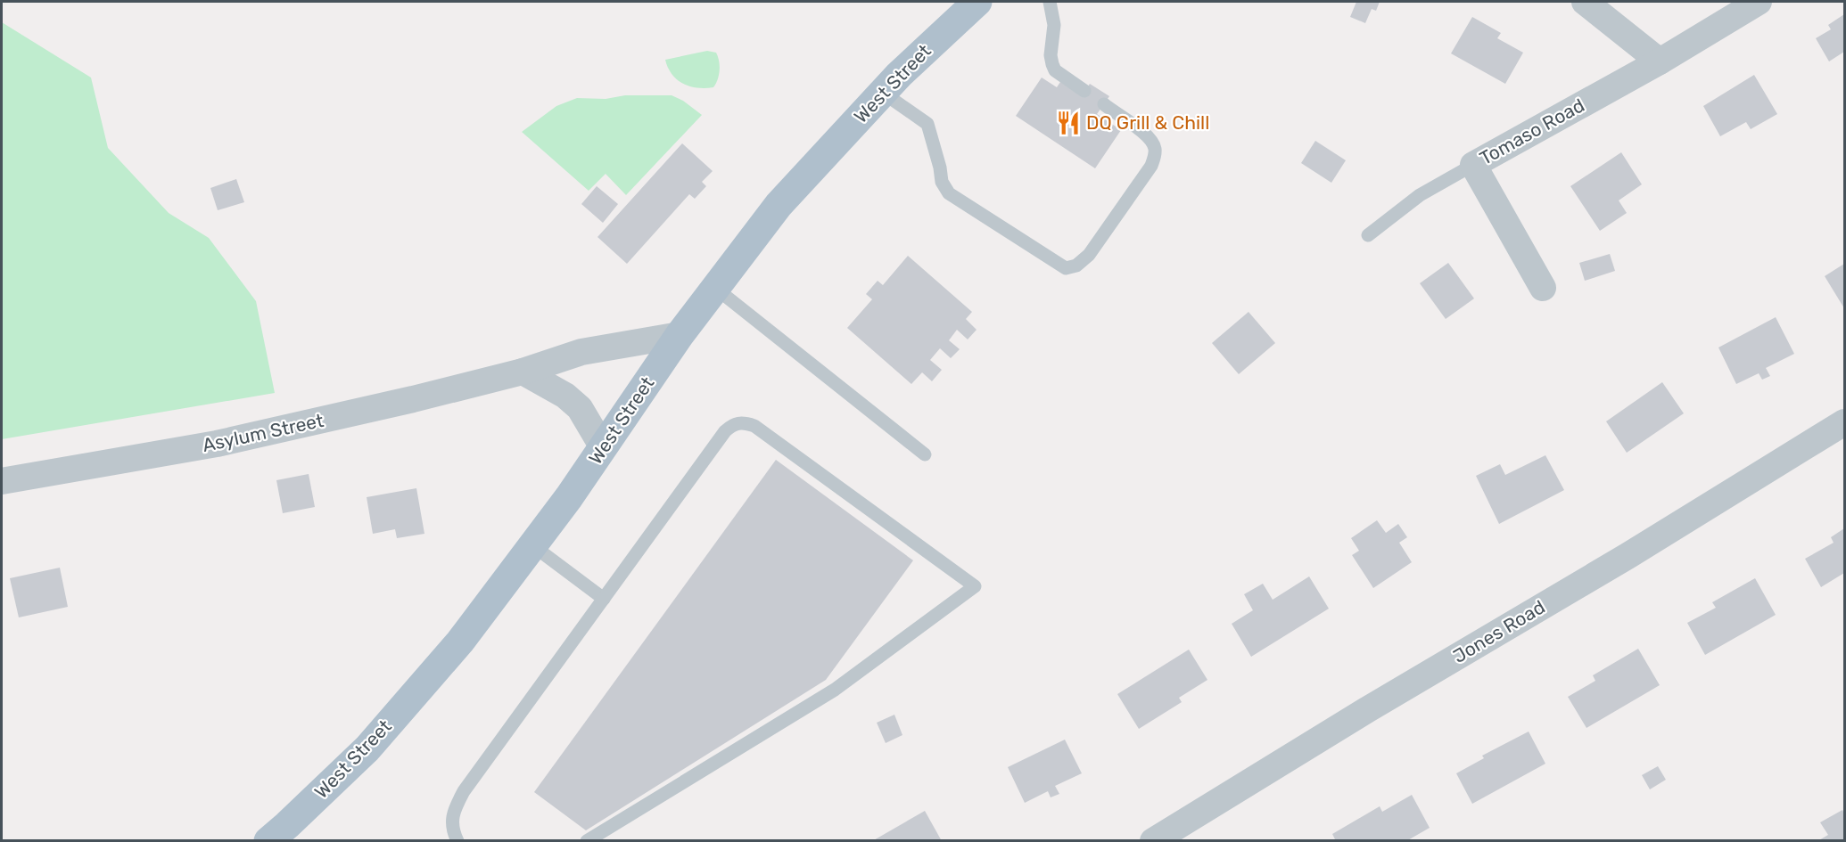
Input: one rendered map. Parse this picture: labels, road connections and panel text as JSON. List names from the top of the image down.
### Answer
{
  "streets": {
    "main road": ["West Street"],
    "street": ["Tomaso Road", "Asylum Street", "Jones Road"]
  },
  "crossings": [
    ["West Street", "Asylum Street"]
  ],
  "places": {
    "restaurant": ["DQ Grill & Chill"]
  }
}
